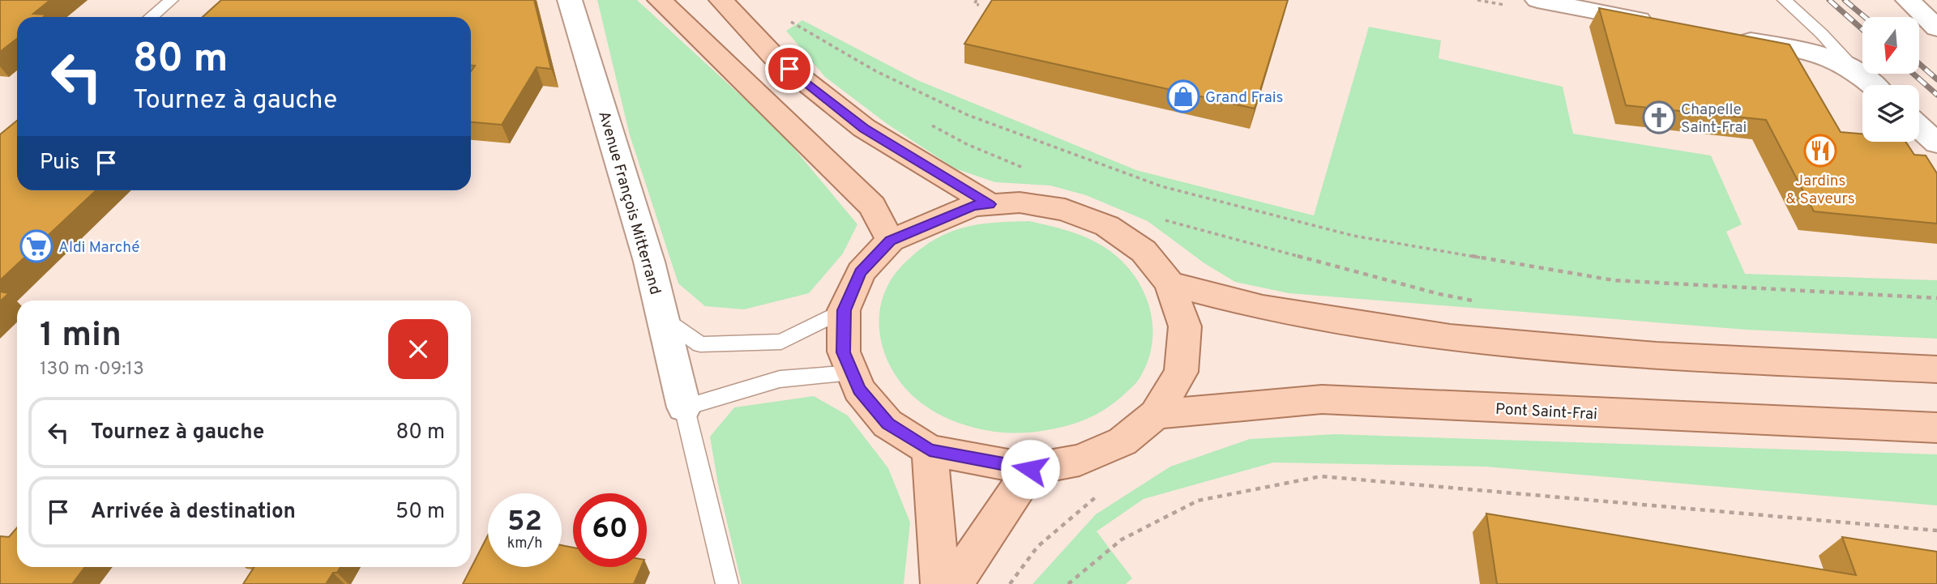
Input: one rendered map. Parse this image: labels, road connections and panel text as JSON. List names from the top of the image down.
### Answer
{
  "streets": {
    "main road": ["Pont Saint-Frai"],
    "street": ["Avenue François Mitterrand"]
  },
  "places": {
    "shop": ["Grand Frais"],
    "church": ["Chapelle Saint-Frai"],
    "restaurant": ["Jardins & Saveurs"],
    "supermarket": ["Aldi Marché"]
  },
  "north": "bottom",
  "page": {
    "turn": ["80 m", "Tournez à gauche"],
    "then": "Puis",
    "heading": ["1 min", "130 m · 09:13"],
    "list": [
      {
        "name": "Tournez à gauche",
        "value": "80 m"
      },
      {
        "name": "Arrivée à destination",
        "value": "50 m"
      }
    ],
    "speed": "52 km/h",
    "limit": "60"
  }
}
